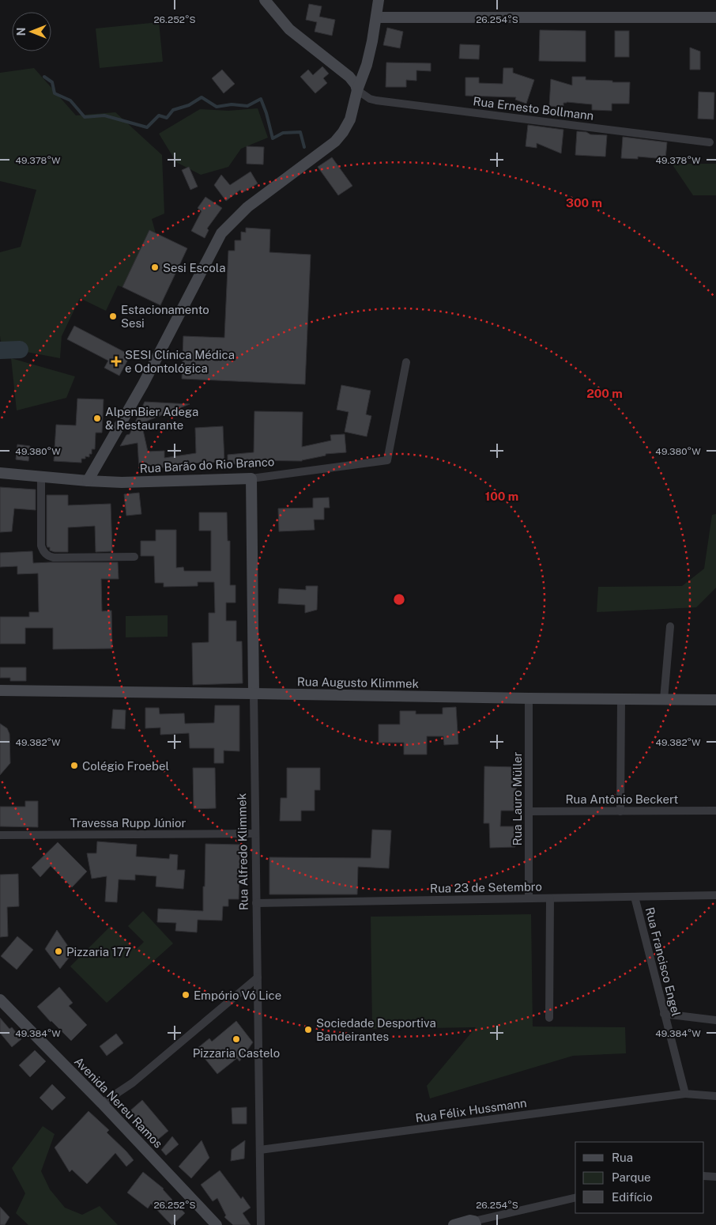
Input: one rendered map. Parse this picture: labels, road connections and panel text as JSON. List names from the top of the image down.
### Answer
{
  "streets": {
    "street": [
      "Rua Ernesto Bollmann",
      "Rua Barão do Rio Branco",
      "Rua Augusto Klimmek",
      "Rua Lauro Müller",
      "Rua Antônio Beckert",
      "Travessa Rupp Júnior",
      "Rua Alfredo Klimmek",
      "Rua 23 de Setembro",
      "Rua Francisco Engel",
      "Avenida Nereu Ramos",
      "Rua Félix Hussmann"
    ]
  },
  "crossings": [
    ["Rua Barão do Rio Branco", "Rua Alfredo Klimmek"],
    ["Rua Augusto Klimmek", "Rua Lauro Müller"],
    ["Rua Augusto Klimmek", "Rua Alfredo Klimmek"],
    ["Rua Lauro Müller", "Rua Antônio Beckert"],
    ["Rua Lauro Müller", "Rua 23 de Setembro"],
    ["Travessa Rupp Júnior", "Rua Alfredo Klimmek"],
    ["Rua Alfredo Klimmek", "Rua 23 de Setembro"],
    ["Rua Alfredo Klimmek", "Rua Félix Hussmann"],
    ["Rua 23 de Setembro", "Rua Francisco Engel"],
    ["Rua Francisco Engel", "Rua Félix Hussmann"]
  ],
  "places": {
    "other": [
      "Sesi Escola",
      "Estacionamento Sesi",
      "AlpenBier Adega & Restaurante",
      "Colégio Froebel",
      "Pizzaria 177",
      "Empório Vó Lice",
      "Sociedade Desportiva Bandeirantes",
      "Pizzaria Castelo"
    ],
    "health": ["SESI Clínica Médica e Odontológica"]
  },
  "legend": ["Rua", "Parque", "Edifício"],
  "north": "left",
  "coordinates": [
    "26.252°S",
    "26.254°S",
    "49.378°W",
    "49.380°W",
    "49.382°W",
    "49.384°W"
  ],
  "rings": ["300 m", "200 m", "100 m"]
}
